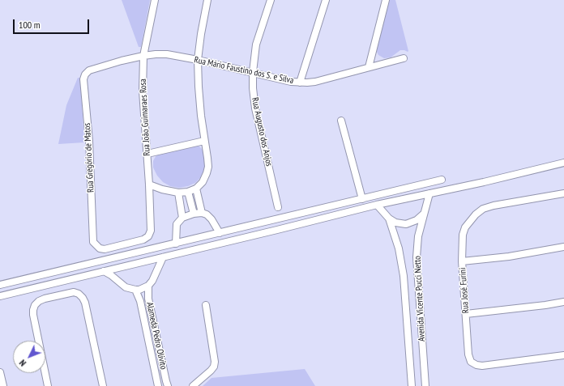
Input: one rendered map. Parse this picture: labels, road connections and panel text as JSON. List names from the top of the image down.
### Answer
{
  "streets": {
    "street": [
      "Rua Mário Faustino dos S. e Silva",
      "Rua João Guimaraes Rosa",
      "Rua Augusto dos Anjos",
      "Rua Gregório de Matos",
      "Rua José Furini",
      "Avenida Vicente Pucci Netto",
      "Alameda Pedro Olivito"
    ]
  },
  "crossings": [
    ["Rua Mário Faustino dos S. e Silva", "Rua João Guimaraes Rosa"],
    ["Rua Mário Faustino dos S. e Silva", "Rua Augusto dos Anjos"],
    ["Rua Mário Faustino dos S. e Silva", "Rua Gregório de Matos"],
    ["Rua João Guimaraes Rosa", "Rua Gregório de Matos"]
  ],
  "scale_bar": "100 m",
  "north": "bottom left"
}
